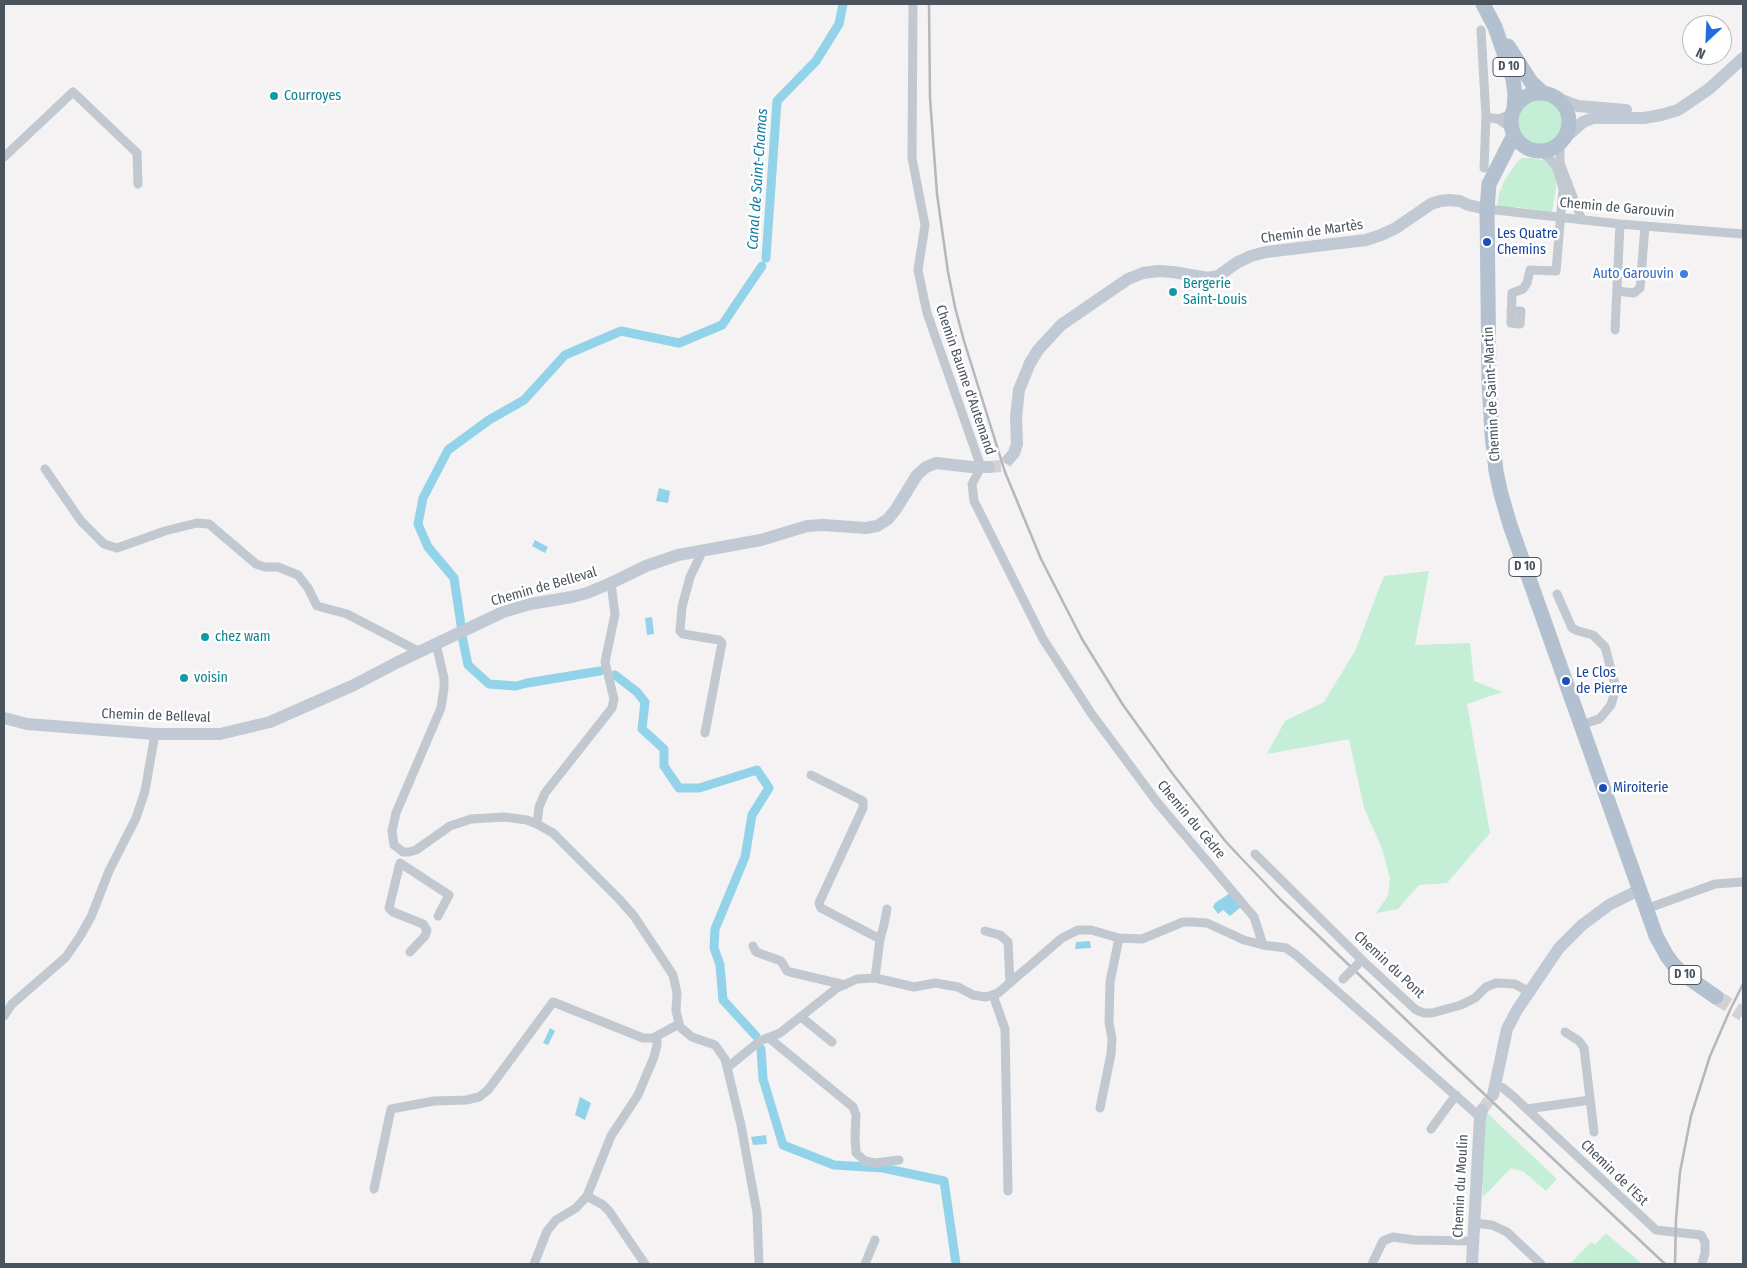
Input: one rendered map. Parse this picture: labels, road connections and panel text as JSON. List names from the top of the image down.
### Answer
{
  "streets": {
    "main road": ["D 10", "Chemin de Saint-Martin"],
    "street": [
      "Chemin de Garouvin",
      "Chemin de Martès",
      "Chemin Baume d'Autemand",
      "Chemin de Belleval",
      "Chemin du Cèdre",
      "Chemin du Pont",
      "Chemin de l'Est",
      "Chemin du Moulin"
    ]
  },
  "crossings": [
    ["D 10", "Chemin de Garouvin"],
    ["D 10", "Chemin de Martès"],
    ["D 10", "Chemin de Saint-Martin"],
    ["Chemin de Garouvin", "Chemin de Martès"],
    ["Chemin de Garouvin", "Chemin de Saint-Martin"],
    ["Chemin de Martès", "Chemin de Saint-Martin"],
    ["Chemin Baume d'Autemand", "Chemin de Belleval"],
    ["Chemin Baume d'Autemand", "Chemin du Cèdre"],
    ["Chemin de Belleval", "Chemin du Cèdre"]
  ],
  "water": ["Canal de Saint-Chamas"],
  "places": [
    "Courroyes",
    "Les Quatre Chemins",
    "Auto Garouvin",
    "Bergerie Saint-Louis",
    "chez wam",
    "voisin",
    "Le Clos de Pierre",
    "Miroiterie"
  ],
  "north": "bottom left"
}
